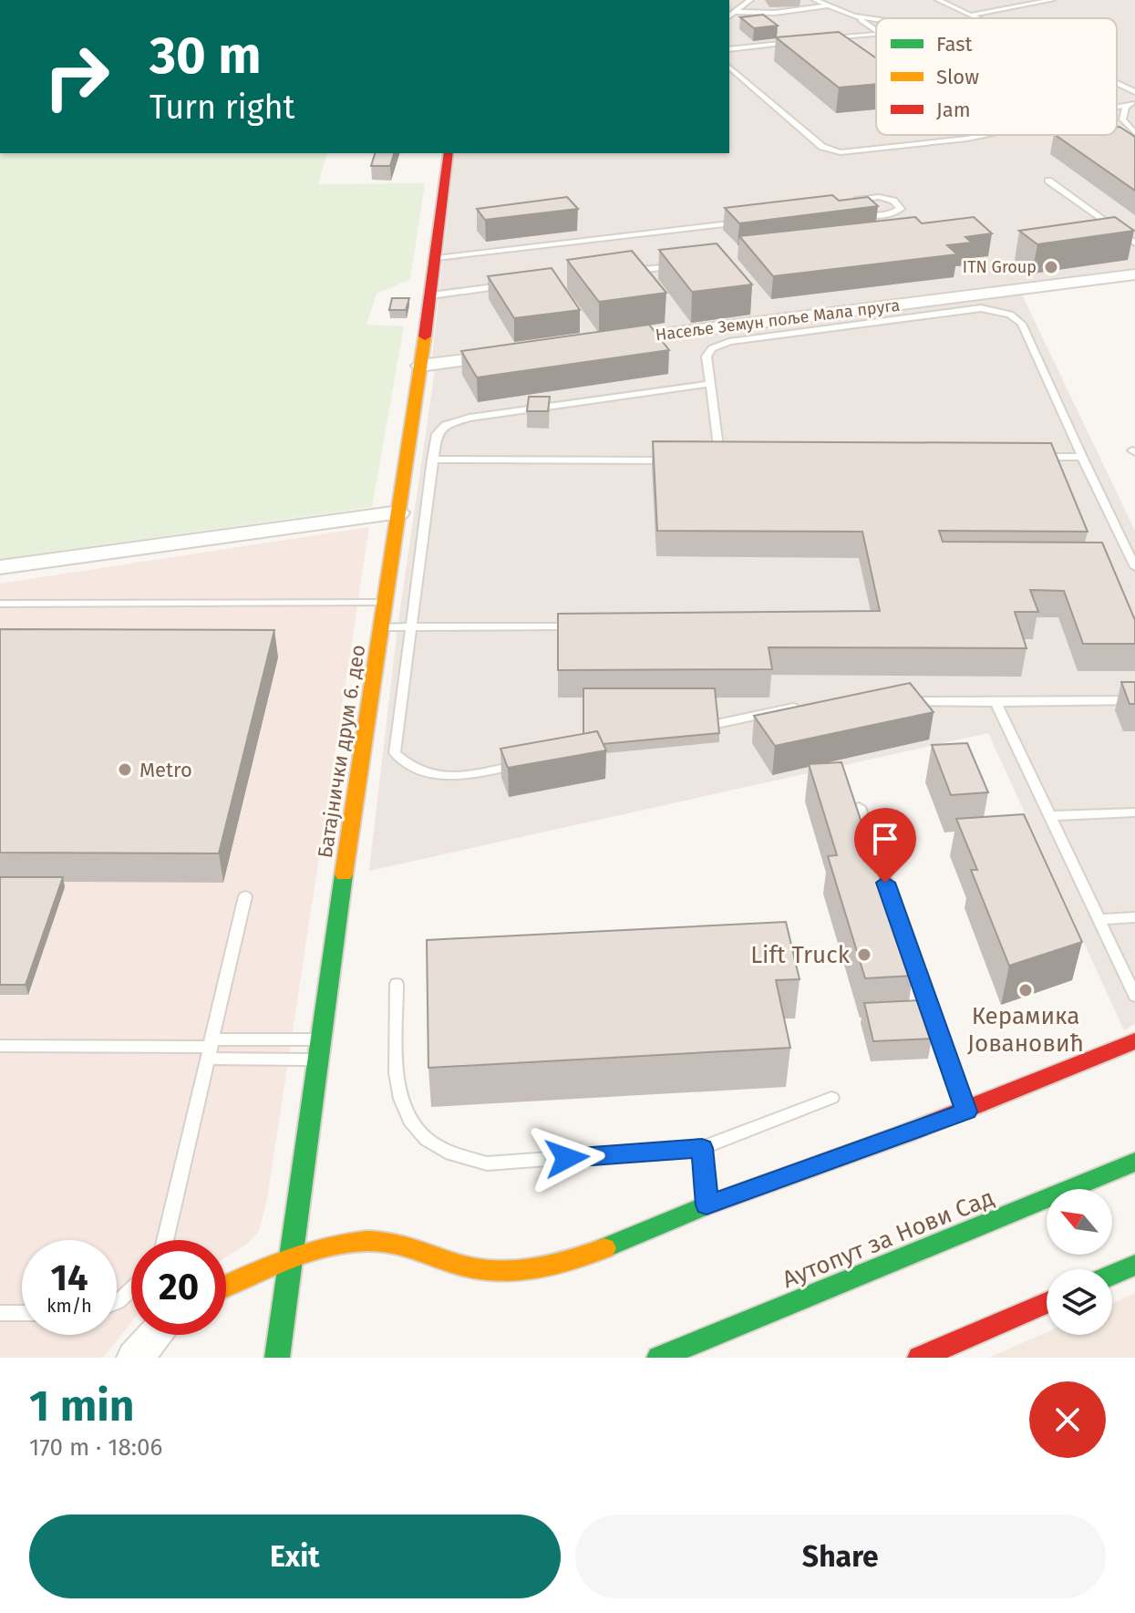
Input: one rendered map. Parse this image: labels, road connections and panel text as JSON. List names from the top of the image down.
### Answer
{
  "streets": {
    "street": ["Насеље Земун поље Мала пруга", "Батајнички друм 6. део", "Аутопут за Нови Сад"]
  },
  "places": [
    "ITN Group",
    "Metro",
    "Lift Truck",
    "Керамика Јовановић"
  ],
  "legend": ["Fast", "Slow", "Jam"],
  "north": "top left",
  "page": {
    "turn": ["30 m", "Turn right"],
    "speed": "14 km/h",
    "limit": "20",
    "heading": ["1 min", "170 m · 18:06"],
    "buttons": ["Exit", "Share"]
  }
}
